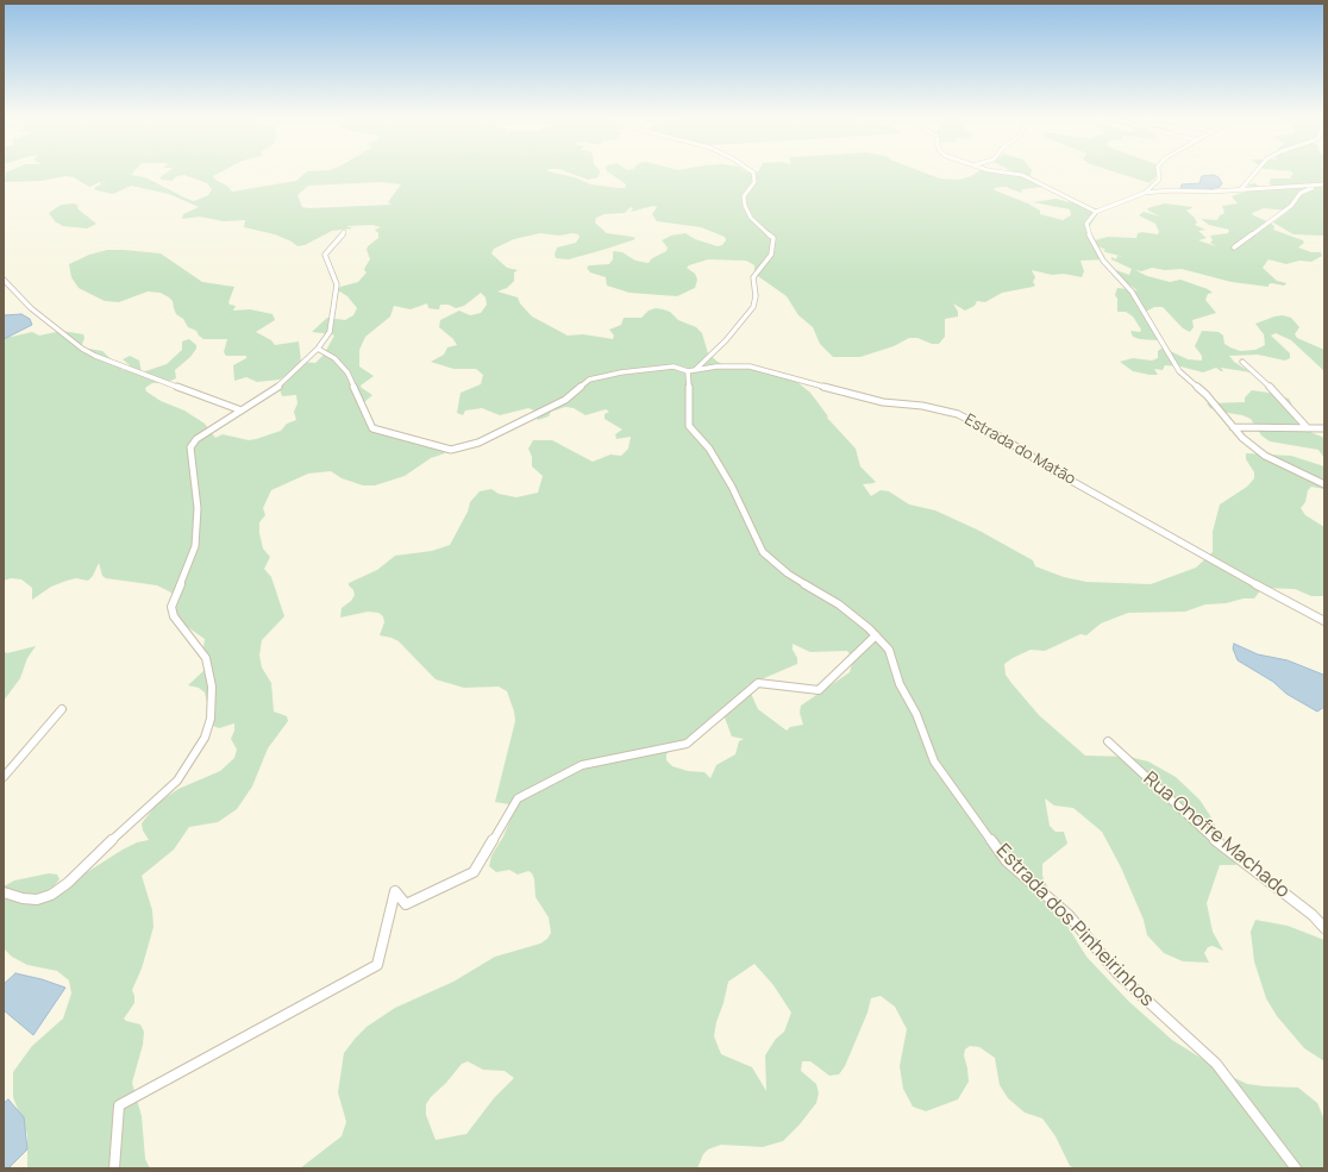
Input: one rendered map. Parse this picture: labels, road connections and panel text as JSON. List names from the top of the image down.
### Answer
{
  "streets": {
    "street": ["Estrada do Matão", "Rua Onofre Machado", "Estrada dos Pinheirinhos"]
  },
  "crossings": [
    ["Estrada do Matão", "Estrada dos Pinheirinhos"]
  ]
}
